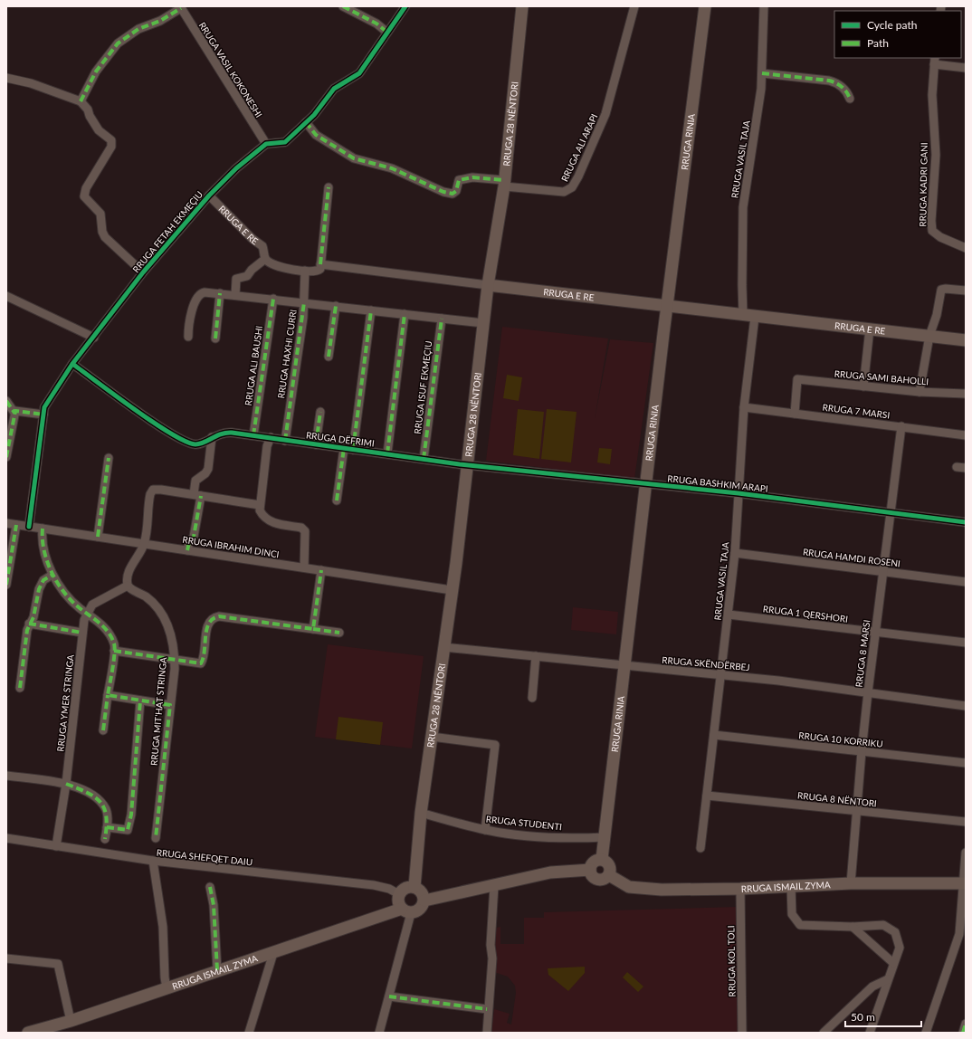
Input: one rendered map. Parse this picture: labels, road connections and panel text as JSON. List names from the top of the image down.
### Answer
{
  "streets": {
    "main road": [
      "RRUGA 28 NËNTORI",
      "RRUGA RINIA",
      "RRUGA E RE",
      "RRUGA ISMAIL ZYMA"
    ],
    "street": [
      "RRUGA VASIL KOKONESHI",
      "RRUGA ALI ARAPI",
      "RRUGA VASIL TAJA",
      "RRUGA KADRI GANI",
      "RRUGA FETAH EKMEÇIU",
      "RRUGA HAXHI CURRI",
      "RRUGA ALI BAUSHI",
      "RRUGA SAMI BAHOLLI",
      "RRUGA ISUF EKMEÇIU",
      "RRUGA 7 MARSI",
      "RRUGA DËFRIMI",
      "RRUGA BASHKIM ARAPI",
      "RRUGA IBRAHIM DINCI",
      "RRUGA HAMDI ROSENI",
      "RRUGA 1 QERSHORI",
      "RRUGA 8 MARSI",
      "RRUGA SKËNDËRBEJ",
      "RRUGA YMER STRINGA",
      "RRUGA MIT'HAT STRINGA",
      "RRUGA 10 KORRIKU",
      "RRUGA 8 NËNTORI",
      "RRUGA STUDENTI",
      "RRUGA SHEFQET DAIU",
      "RRUGA KOL TOLI"
    ]
  },
  "crossings": [
    ["RRUGA VASIL KOKONESHI", "RRUGA FETAH EKMEÇIU"],
    ["RRUGA 28 NËNTORI", "RRUGA ALI ARAPI"],
    ["RRUGA 28 NËNTORI", "RRUGA E RE"],
    ["RRUGA 28 NËNTORI", "RRUGA DËFRIMI"],
    ["RRUGA 28 NËNTORI", "RRUGA BASHKIM ARAPI"],
    ["RRUGA 28 NËNTORI", "RRUGA IBRAHIM DINCI"],
    ["RRUGA 28 NËNTORI", "RRUGA SKËNDËRBEJ"],
    ["RRUGA 28 NËNTORI", "RRUGA STUDENTI"],
    ["RRUGA 28 NËNTORI", "RRUGA SHEFQET DAIU"],
    ["RRUGA 28 NËNTORI", "RRUGA ISMAIL ZYMA"],
    ["RRUGA RINIA", "RRUGA E RE"],
    ["RRUGA RINIA", "RRUGA BASHKIM ARAPI"],
    ["RRUGA RINIA", "RRUGA SKËNDËRBEJ"],
    ["RRUGA RINIA", "RRUGA STUDENTI"],
    ["RRUGA RINIA", "RRUGA ISMAIL ZYMA"],
    ["RRUGA VASIL TAJA", "RRUGA E RE"],
    ["RRUGA VASIL TAJA", "RRUGA 7 MARSI"],
    ["RRUGA VASIL TAJA", "RRUGA BASHKIM ARAPI"],
    ["RRUGA VASIL TAJA", "RRUGA HAMDI ROSENI"],
    ["RRUGA VASIL TAJA", "RRUGA 1 QERSHORI"],
    ["RRUGA VASIL TAJA", "RRUGA SKËNDËRBEJ"],
    ["RRUGA VASIL TAJA", "RRUGA 10 KORRIKU"],
    ["RRUGA VASIL TAJA", "RRUGA 8 NËNTORI"],
    ["RRUGA E RE", "RRUGA FETAH EKMEÇIU"],
    ["RRUGA FETAH EKMEÇIU", "RRUGA DËFRIMI"],
    ["RRUGA FETAH EKMEÇIU", "RRUGA IBRAHIM DINCI"],
    ["RRUGA HAXHI CURRI", "RRUGA DËFRIMI"],
    ["RRUGA ALI BAUSHI", "RRUGA DËFRIMI"],
    ["RRUGA SAMI BAHOLLI", "RRUGA 7 MARSI"],
    ["RRUGA ISUF EKMEÇIU", "RRUGA DËFRIMI"],
    ["RRUGA 7 MARSI", "RRUGA 8 MARSI"],
    ["RRUGA DËFRIMI", "RRUGA BASHKIM ARAPI"],
    ["RRUGA BASHKIM ARAPI", "RRUGA 8 MARSI"],
    ["RRUGA HAMDI ROSENI", "RRUGA 8 MARSI"],
    ["RRUGA 1 QERSHORI", "RRUGA 8 MARSI"],
    ["RRUGA 8 MARSI", "RRUGA SKËNDËRBEJ"],
    ["RRUGA 8 MARSI", "RRUGA 10 KORRIKU"],
    ["RRUGA 8 MARSI", "RRUGA 8 NËNTORI"],
    ["RRUGA 8 MARSI", "RRUGA ISMAIL ZYMA"],
    ["RRUGA YMER STRINGA", "RRUGA MIT'HAT STRINGA"],
    ["RRUGA YMER STRINGA", "RRUGA SHEFQET DAIU"],
    ["RRUGA SHEFQET DAIU", "RRUGA ISMAIL ZYMA"],
    ["RRUGA ISMAIL ZYMA", "RRUGA KOL TOLI"]
  ],
  "legend": ["Cycle path", "Path"],
  "scale_bar": "50 m"
}
